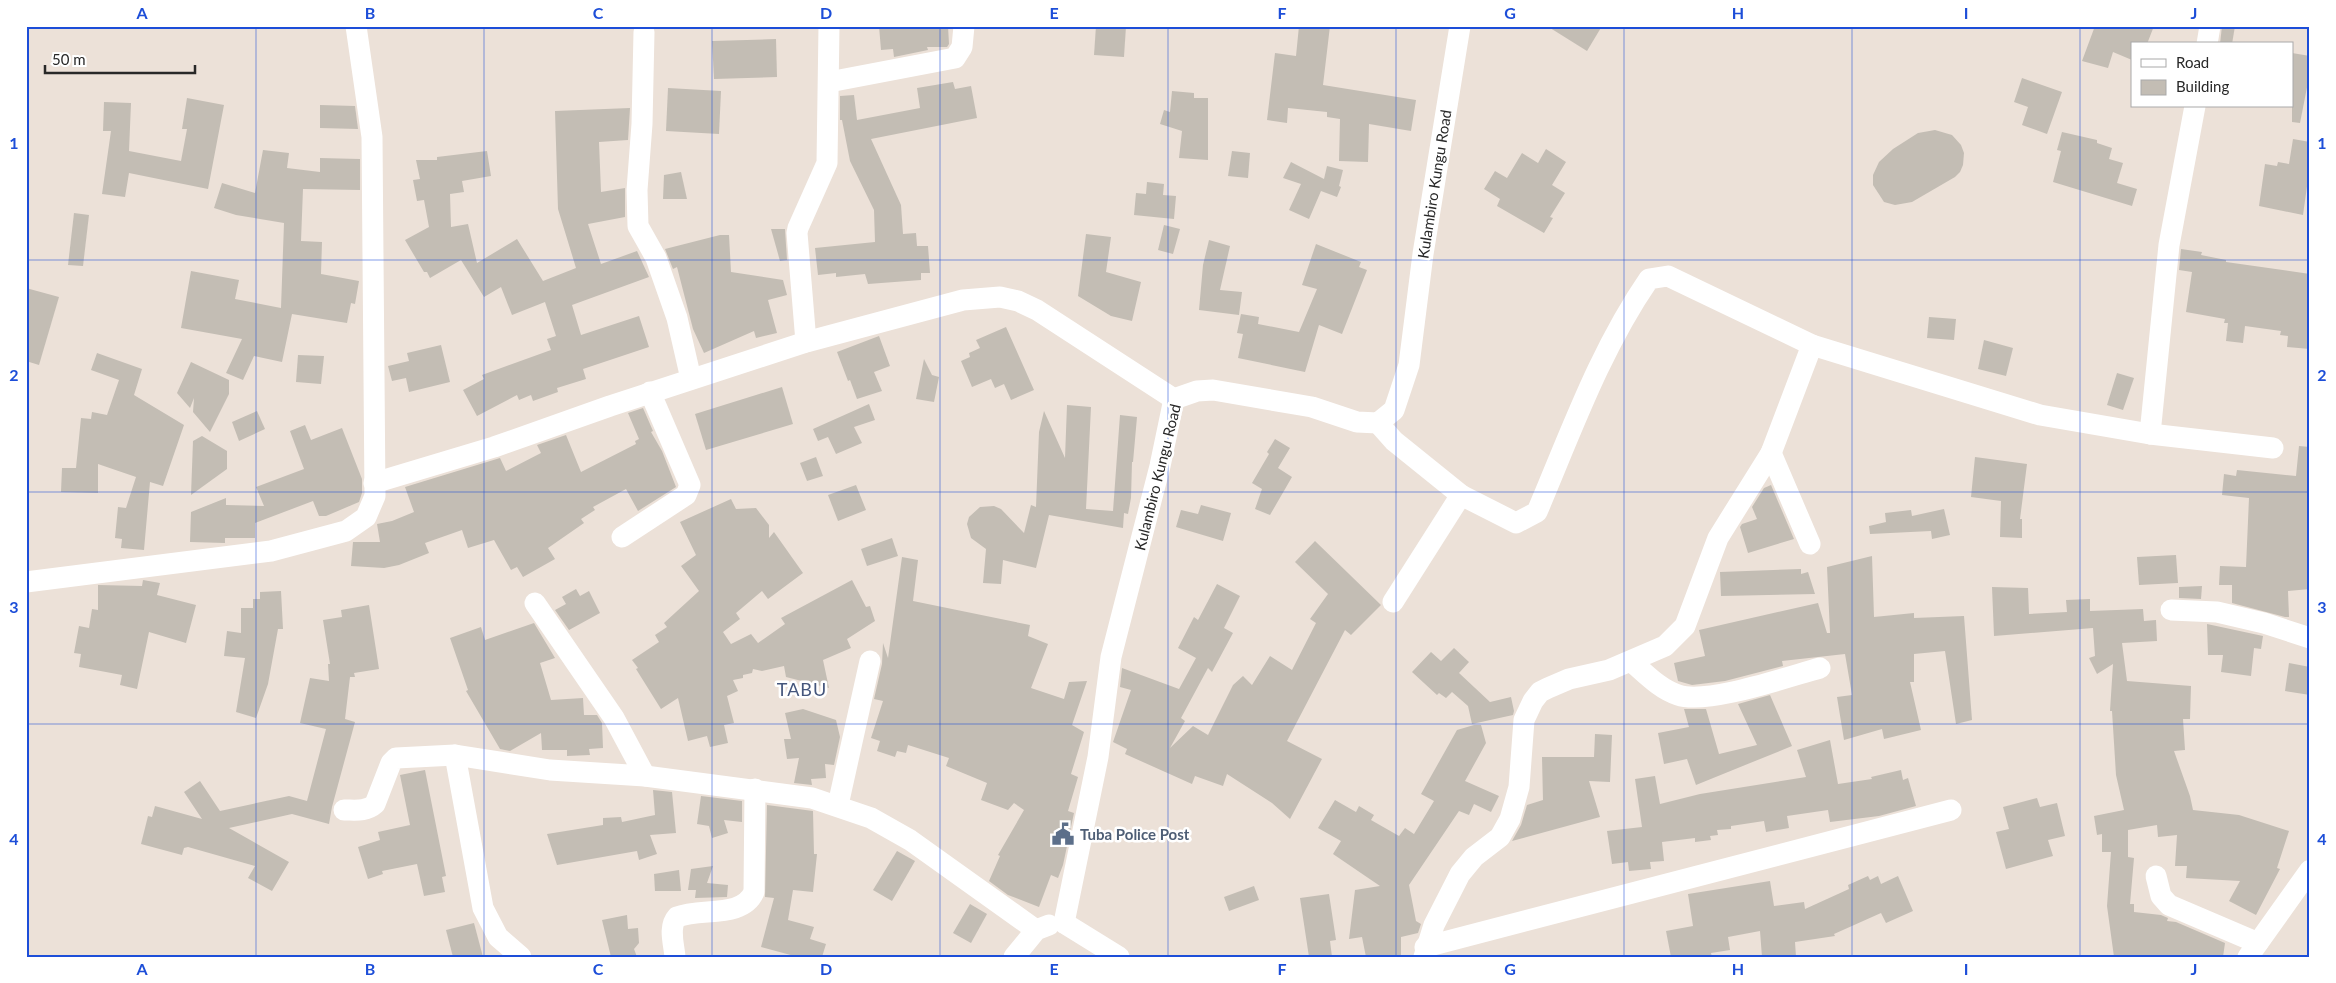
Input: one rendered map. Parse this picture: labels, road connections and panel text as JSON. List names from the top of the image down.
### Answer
{
  "streets": {
    "street": ["Kulambiro Kungu Road"]
  },
  "districts": ["TABU"],
  "places": {
    "public building": ["Tuba Police Post"]
  },
  "legend": ["Road", "Building"],
  "scale_bar": "50 m",
  "grid": {
    "columns": [
      "A",
      "B",
      "C",
      "D",
      "E",
      "F",
      "G",
      "H",
      "I",
      "J"
    ],
    "rows": [
      "1",
      "2",
      "3",
      "4"
    ]
  }
}
